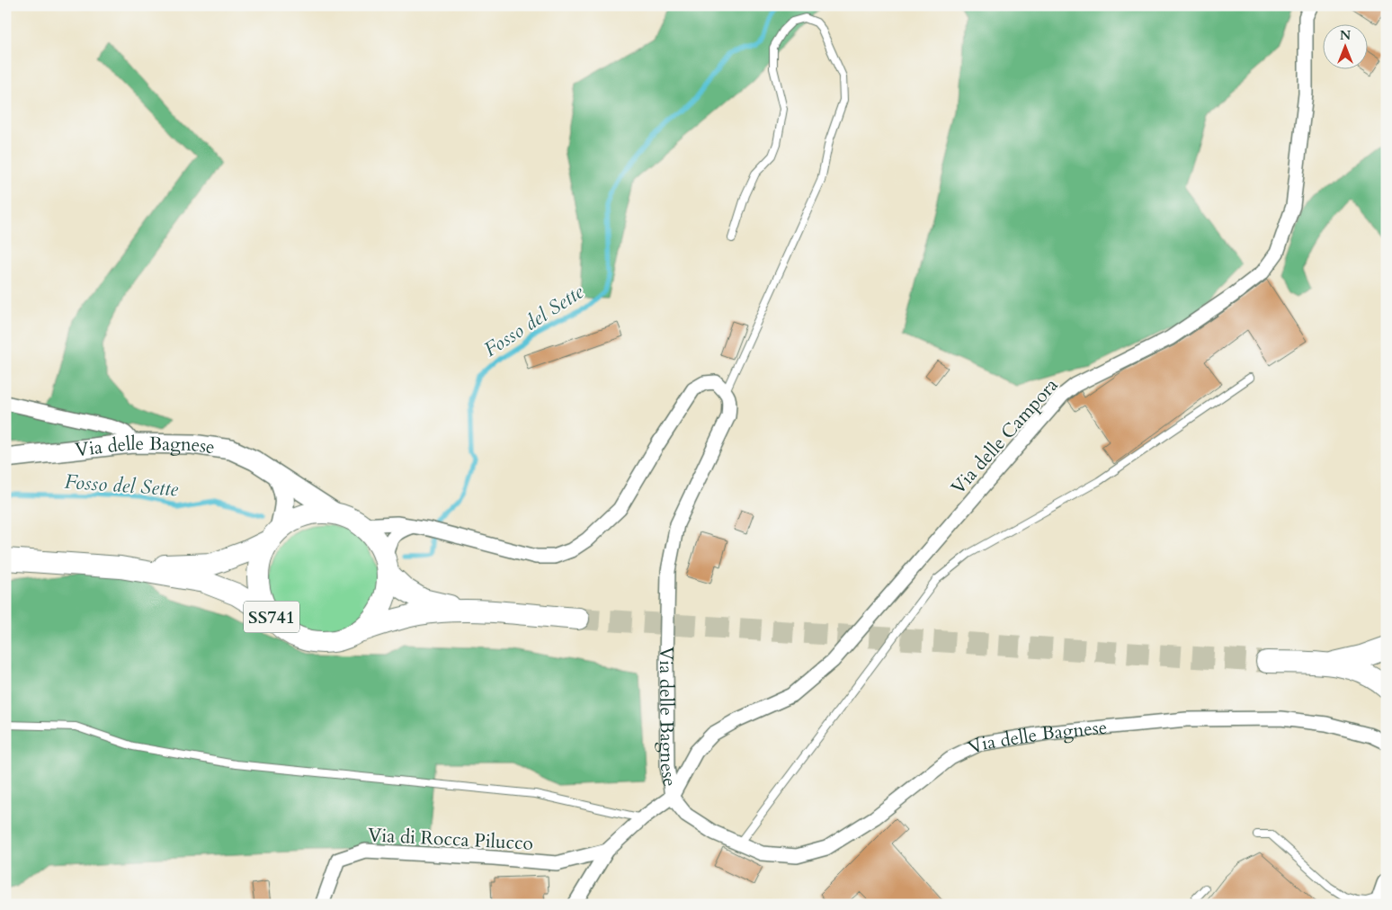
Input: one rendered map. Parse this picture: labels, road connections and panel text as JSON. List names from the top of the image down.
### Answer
{
  "streets": {
    "main road": ["Via delle Bagnese", "SS741"],
    "street": ["Via delle Campora", "Via di Rocca Pilucco"]
  },
  "crossings": [
    ["Via delle Campora", "Via delle Bagnese"],
    ["Via delle Bagnese", "SS741"]
  ],
  "water": ["Fosso del Sette"],
  "north": "top"
}
